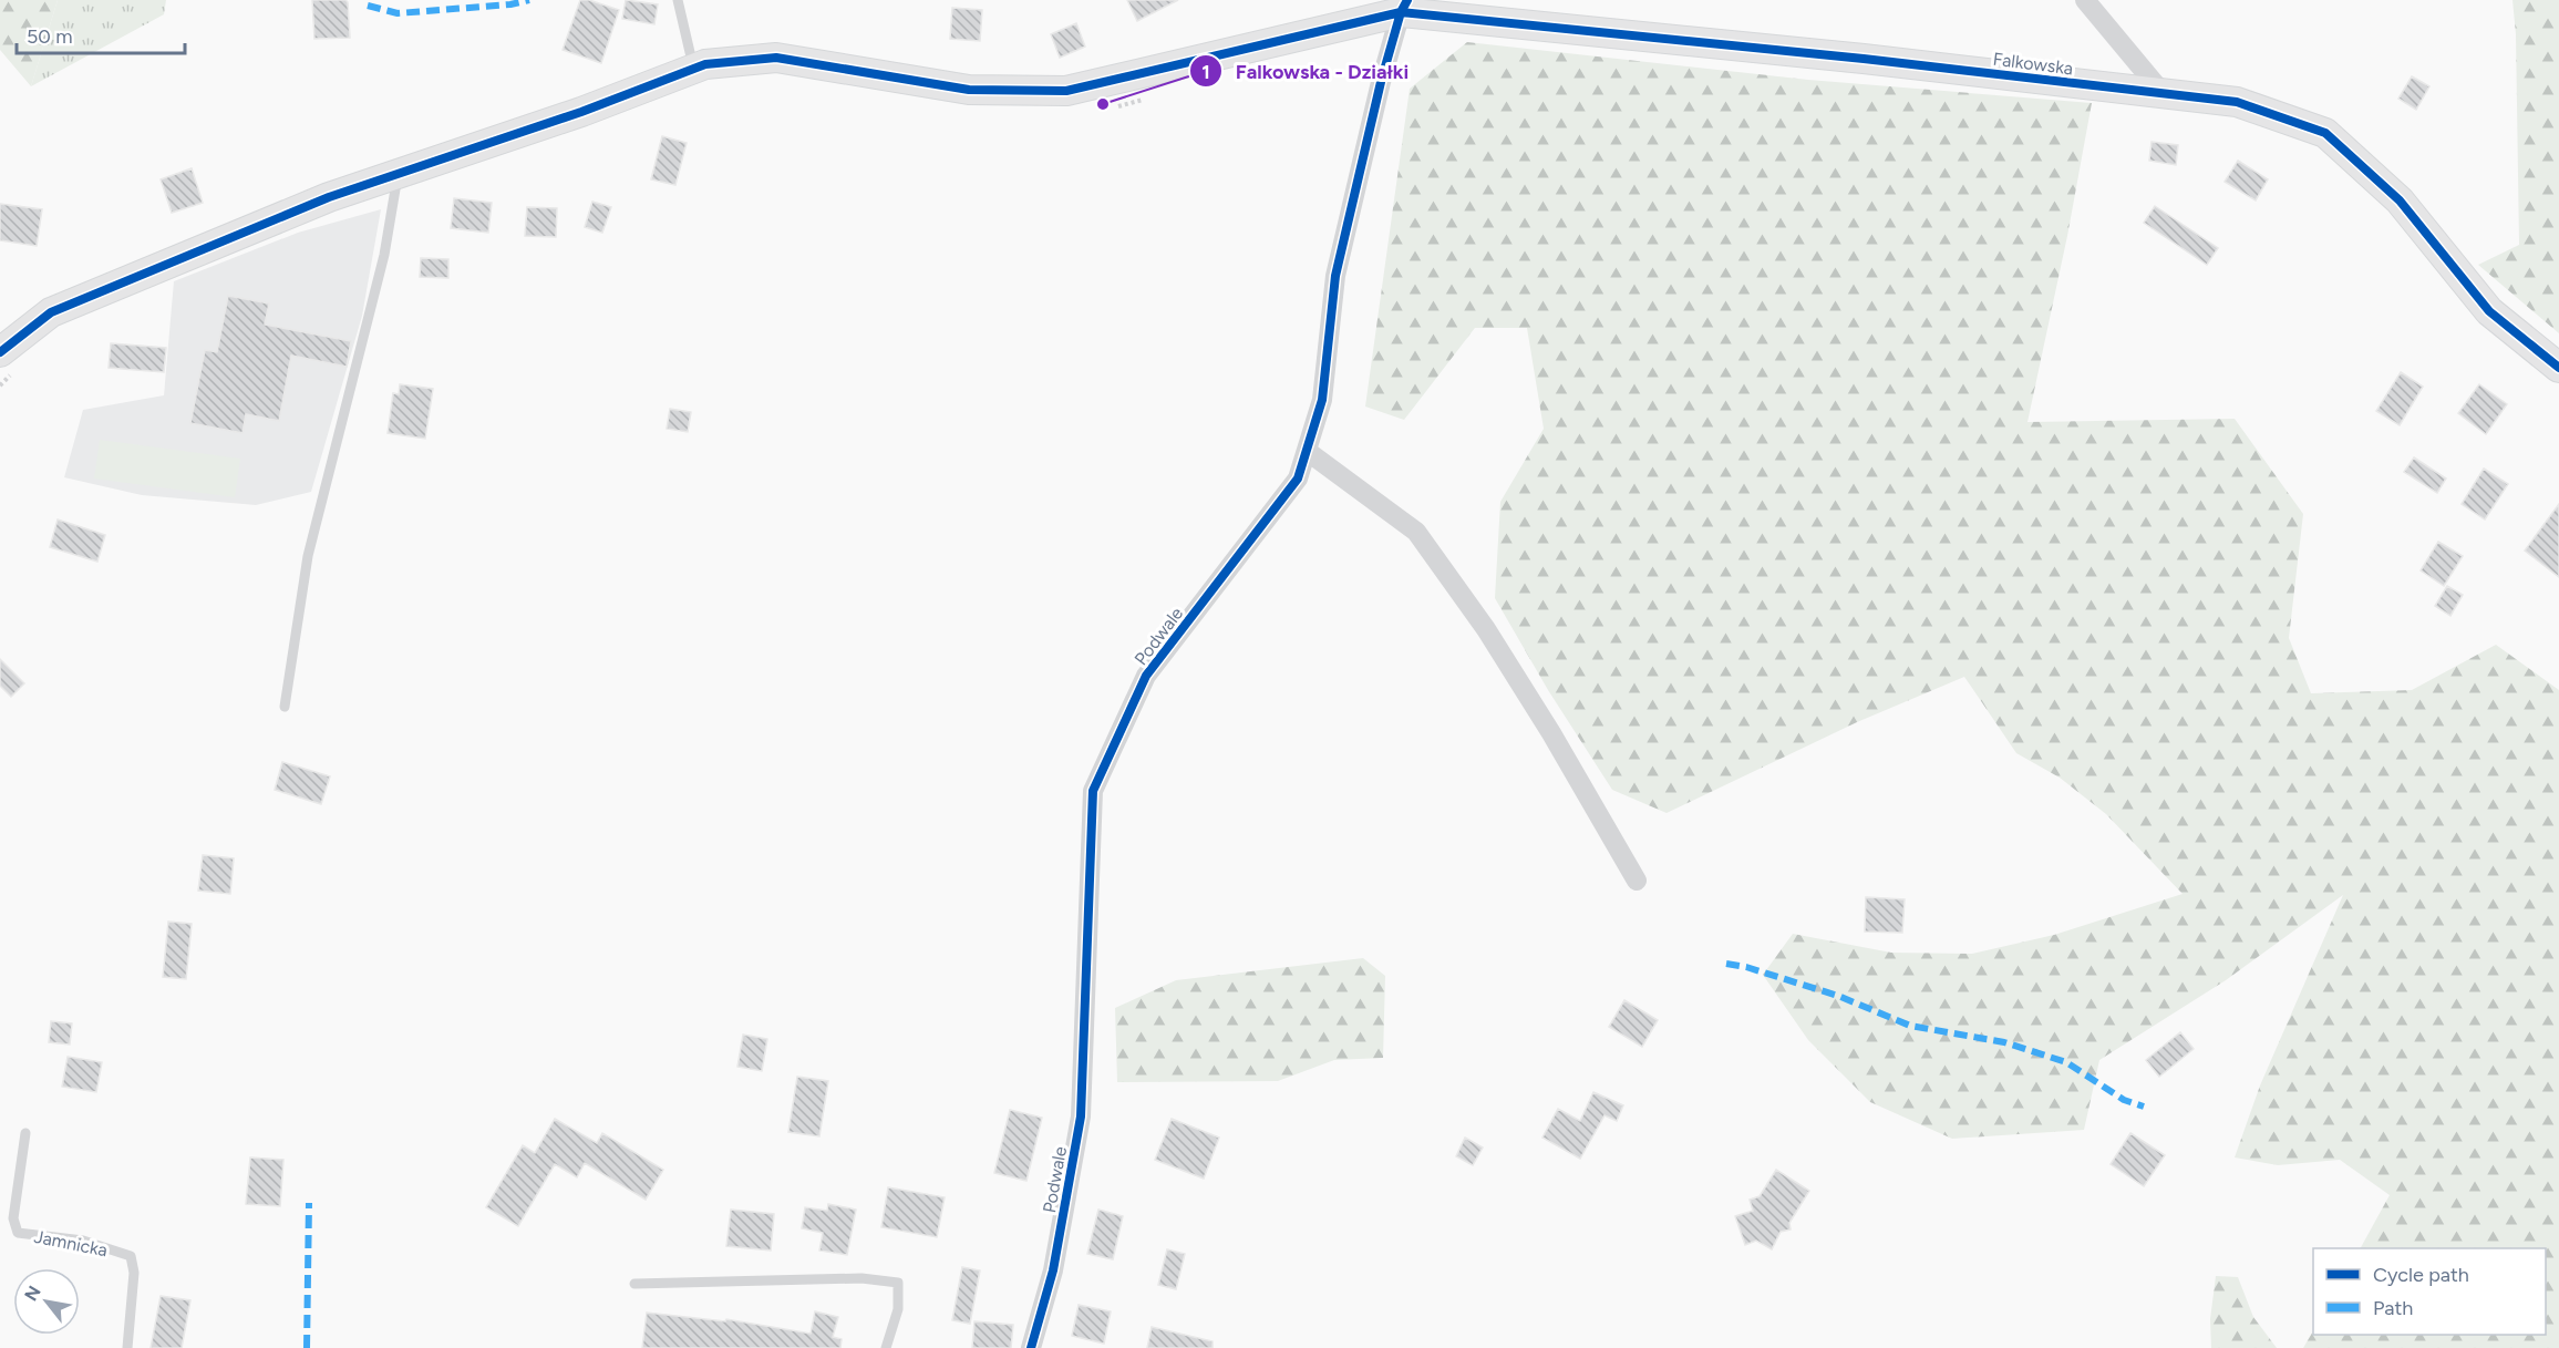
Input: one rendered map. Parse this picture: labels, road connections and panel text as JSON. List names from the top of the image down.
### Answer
{
  "streets": {
    "street": ["Falkowska", "Podwale"],
    "lane": ["Jamnicka"]
  },
  "crossings": [
    ["Falkowska", "Podwale"]
  ],
  "places": ["Falkowska - Działki"],
  "legend": ["Cycle path", "Path"],
  "scale_bar": "50 m",
  "north": "top left"
}
